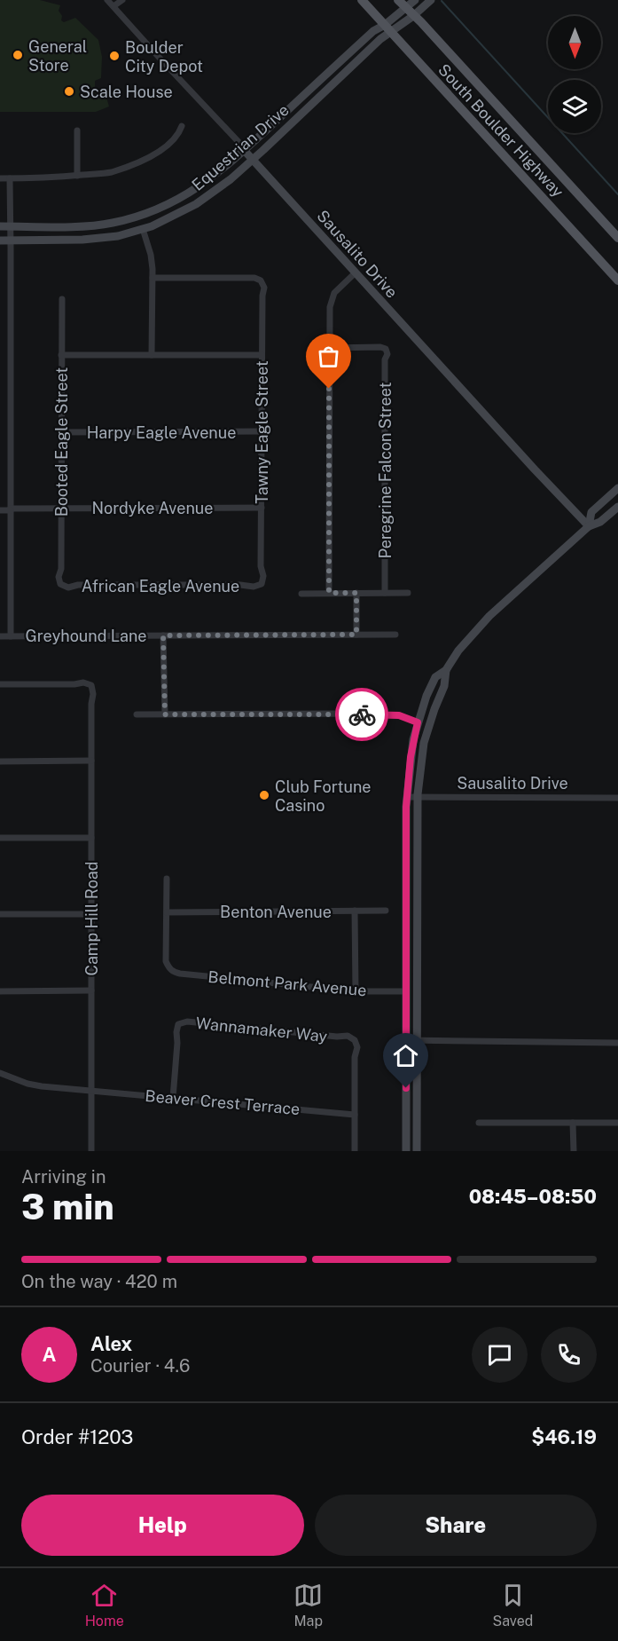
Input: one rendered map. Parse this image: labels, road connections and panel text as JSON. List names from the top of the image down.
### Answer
{
  "streets": {
    "main road": ["South Boulder Highway"],
    "street": [
      "Equestrian Drive",
      "Sausalito Drive",
      "Harpy Eagle Avenue",
      "Tawny Eagle Street",
      "Booted Eagle Street",
      "Peregrine Falcon Street",
      "Nordyke Avenue",
      "African Eagle Avenue",
      "Greyhound Lane",
      "Benton Avenue",
      "Camp Hill Road",
      "Belmont Park Avenue",
      "Wannamaker Way",
      "Beaver Crest Terrace"
    ]
  },
  "crossings": [
    ["South Boulder Highway", "Equestrian Drive"],
    ["Equestrian Drive", "Sausalito Drive"],
    ["Harpy Eagle Avenue", "Tawny Eagle Street"],
    ["Harpy Eagle Avenue", "Booted Eagle Street"],
    ["Tawny Eagle Street", "Nordyke Avenue"],
    ["Tawny Eagle Street", "African Eagle Avenue"],
    ["Booted Eagle Street", "Nordyke Avenue"],
    ["Booted Eagle Street", "African Eagle Avenue"],
    ["Benton Avenue", "Belmont Park Avenue"],
    ["Camp Hill Road", "Beaver Crest Terrace"],
    ["Wannamaker Way", "Beaver Crest Terrace"]
  ],
  "places": [
    "General Store",
    "Boulder City Depot",
    "Scale House",
    "Club Fortune Casino"
  ],
  "north": "bottom",
  "page": {
    "heading": ["3 min", "Arriving in", "08:45–08:50"],
    "panel": [
      "Alex",
      "Courier · 4.6",
      "Order #1203",
      "$46.19"
    ],
    "bar": "On the way · 420 m",
    "round": "A",
    "buttons": ["Help", "Share"],
    "tabs": ["Home", "Map", "Saved"]
  }
}
